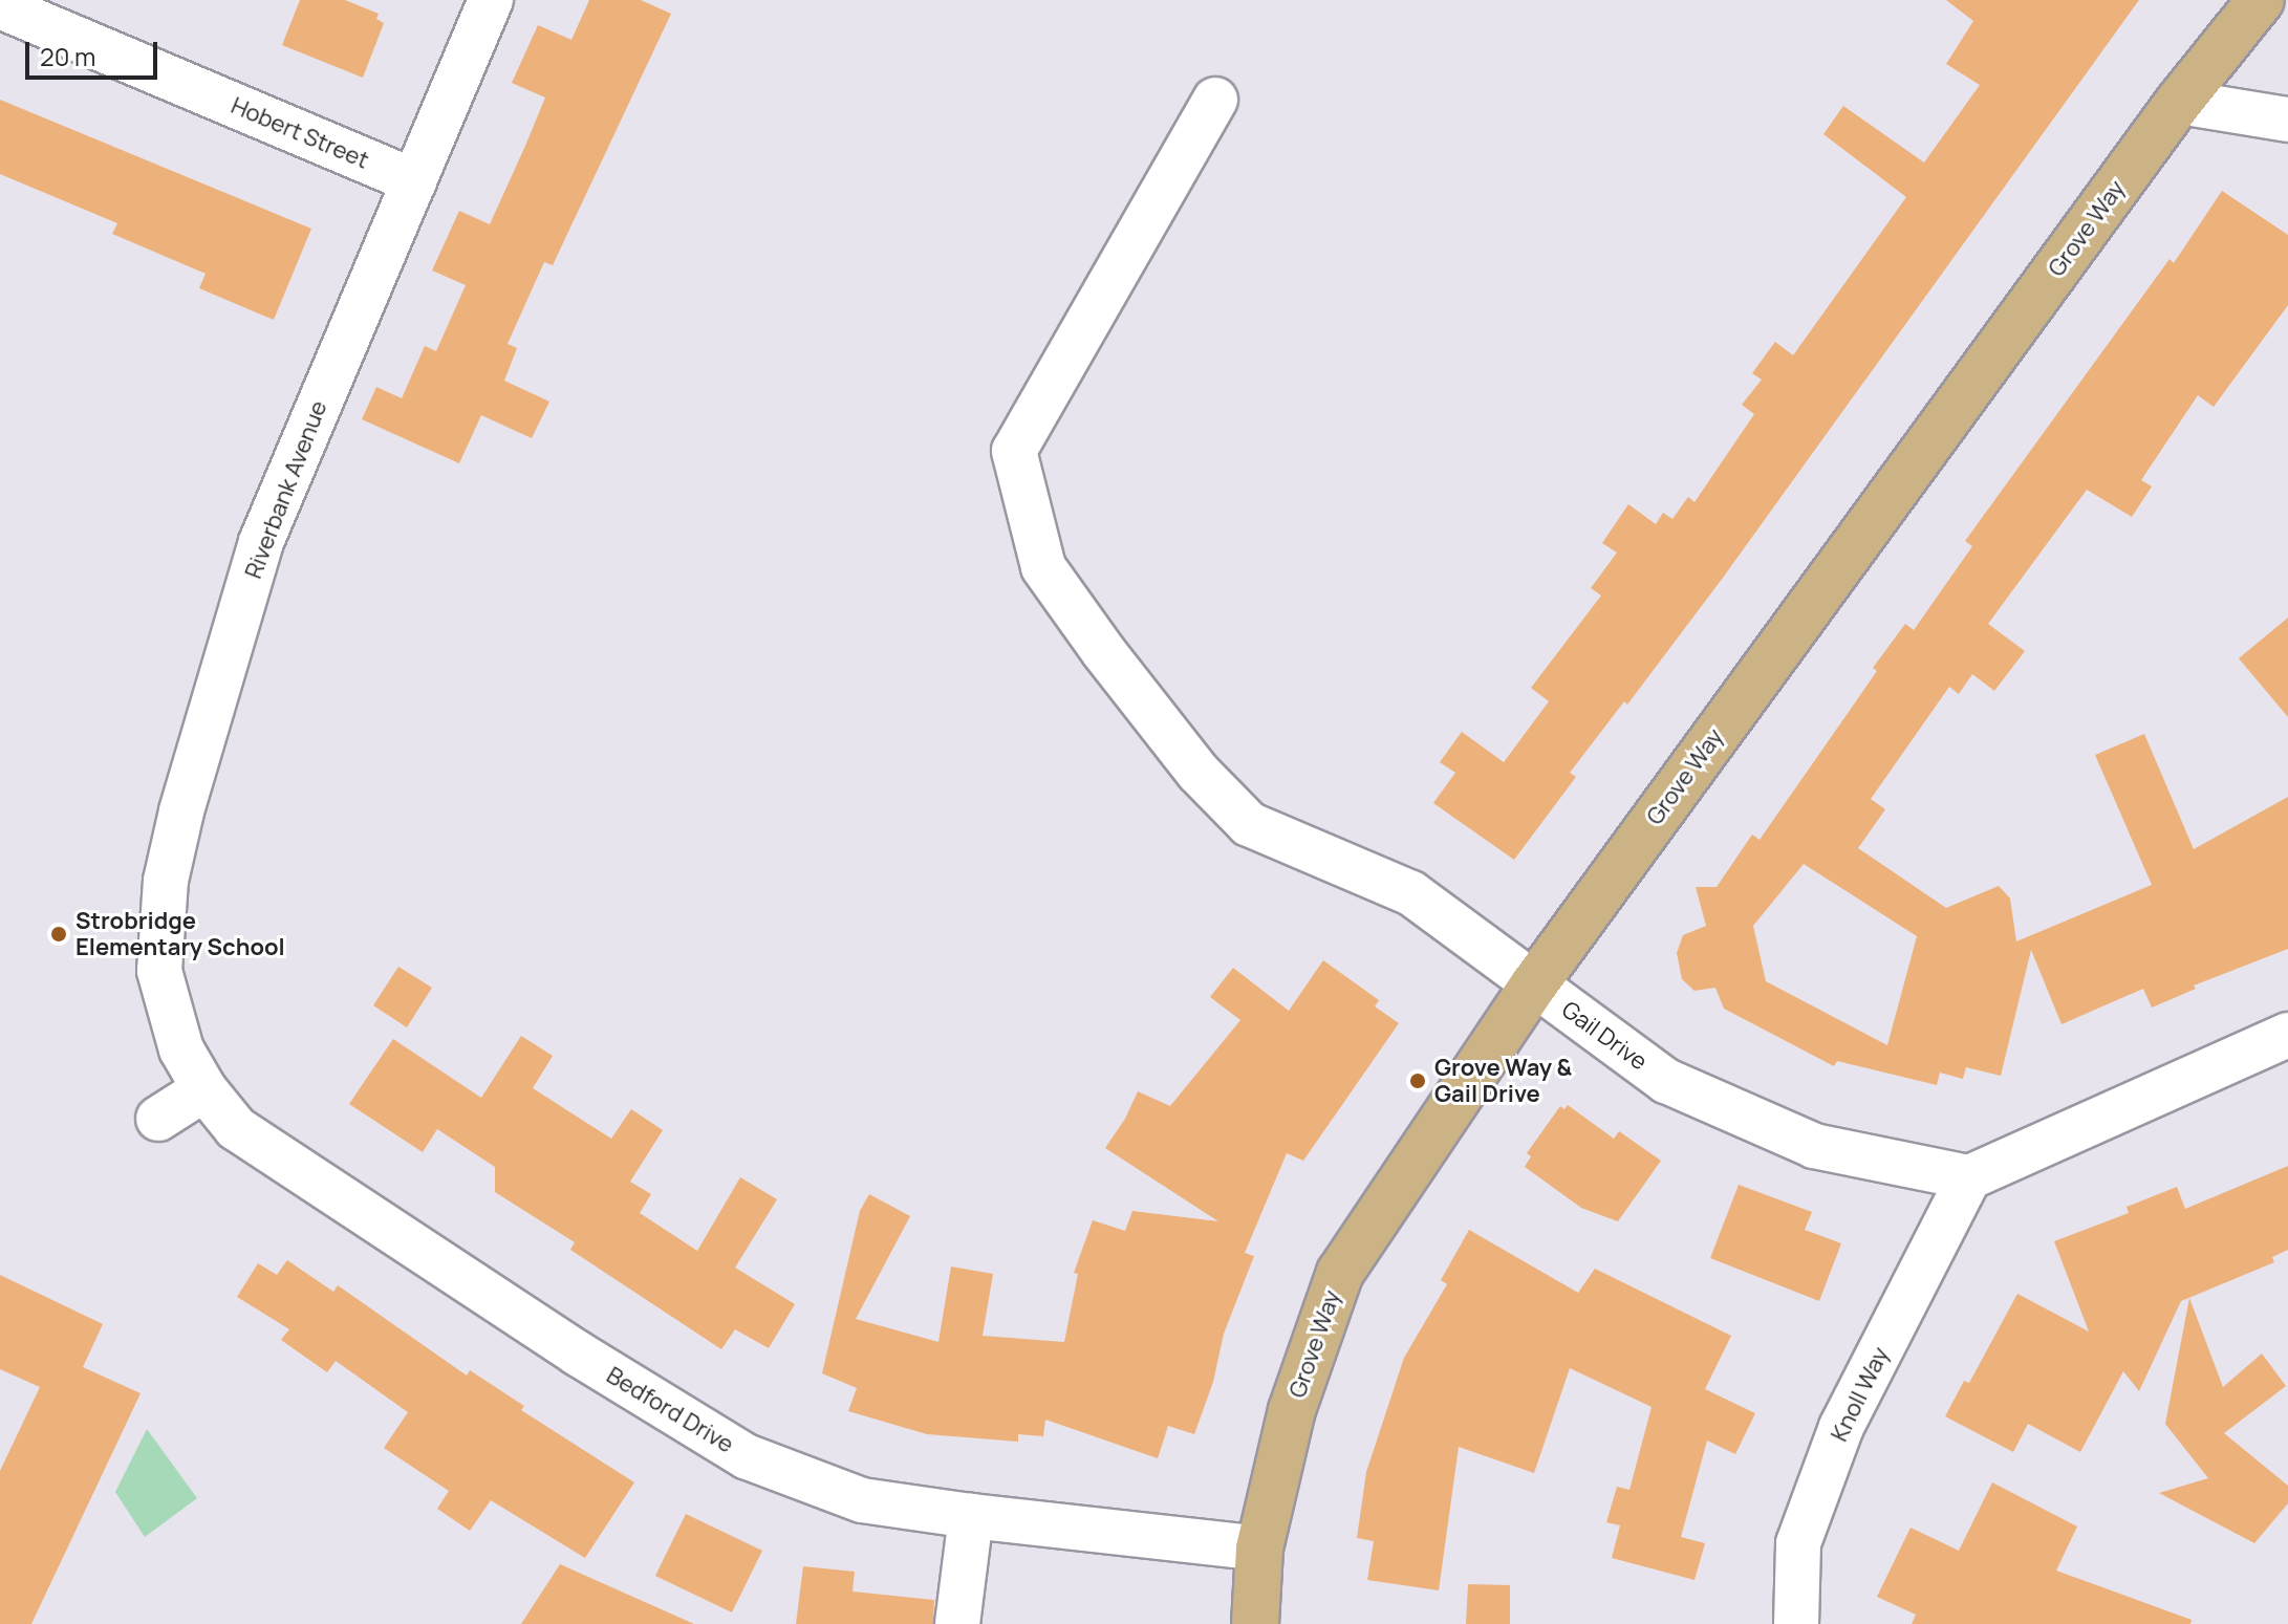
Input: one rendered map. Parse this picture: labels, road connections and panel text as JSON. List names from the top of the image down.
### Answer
{
  "streets": {
    "main road": ["Grove Way"],
    "street": [
      "Hobert Street",
      "Riverbank Avenue",
      "Gail Drive",
      "Knoll Way",
      "Bedford Drive"
    ]
  },
  "crossings": [
    ["Hobert Street", "Riverbank Avenue"],
    ["Grove Way", "Gail Drive"],
    ["Grove Way", "Bedford Drive"],
    ["Riverbank Avenue", "Bedford Drive"],
    ["Gail Drive", "Knoll Way"]
  ],
  "places": ["Strobridge Elementary School", "Grove Way & Gail Drive"],
  "scale_bar": "20 m"
}
